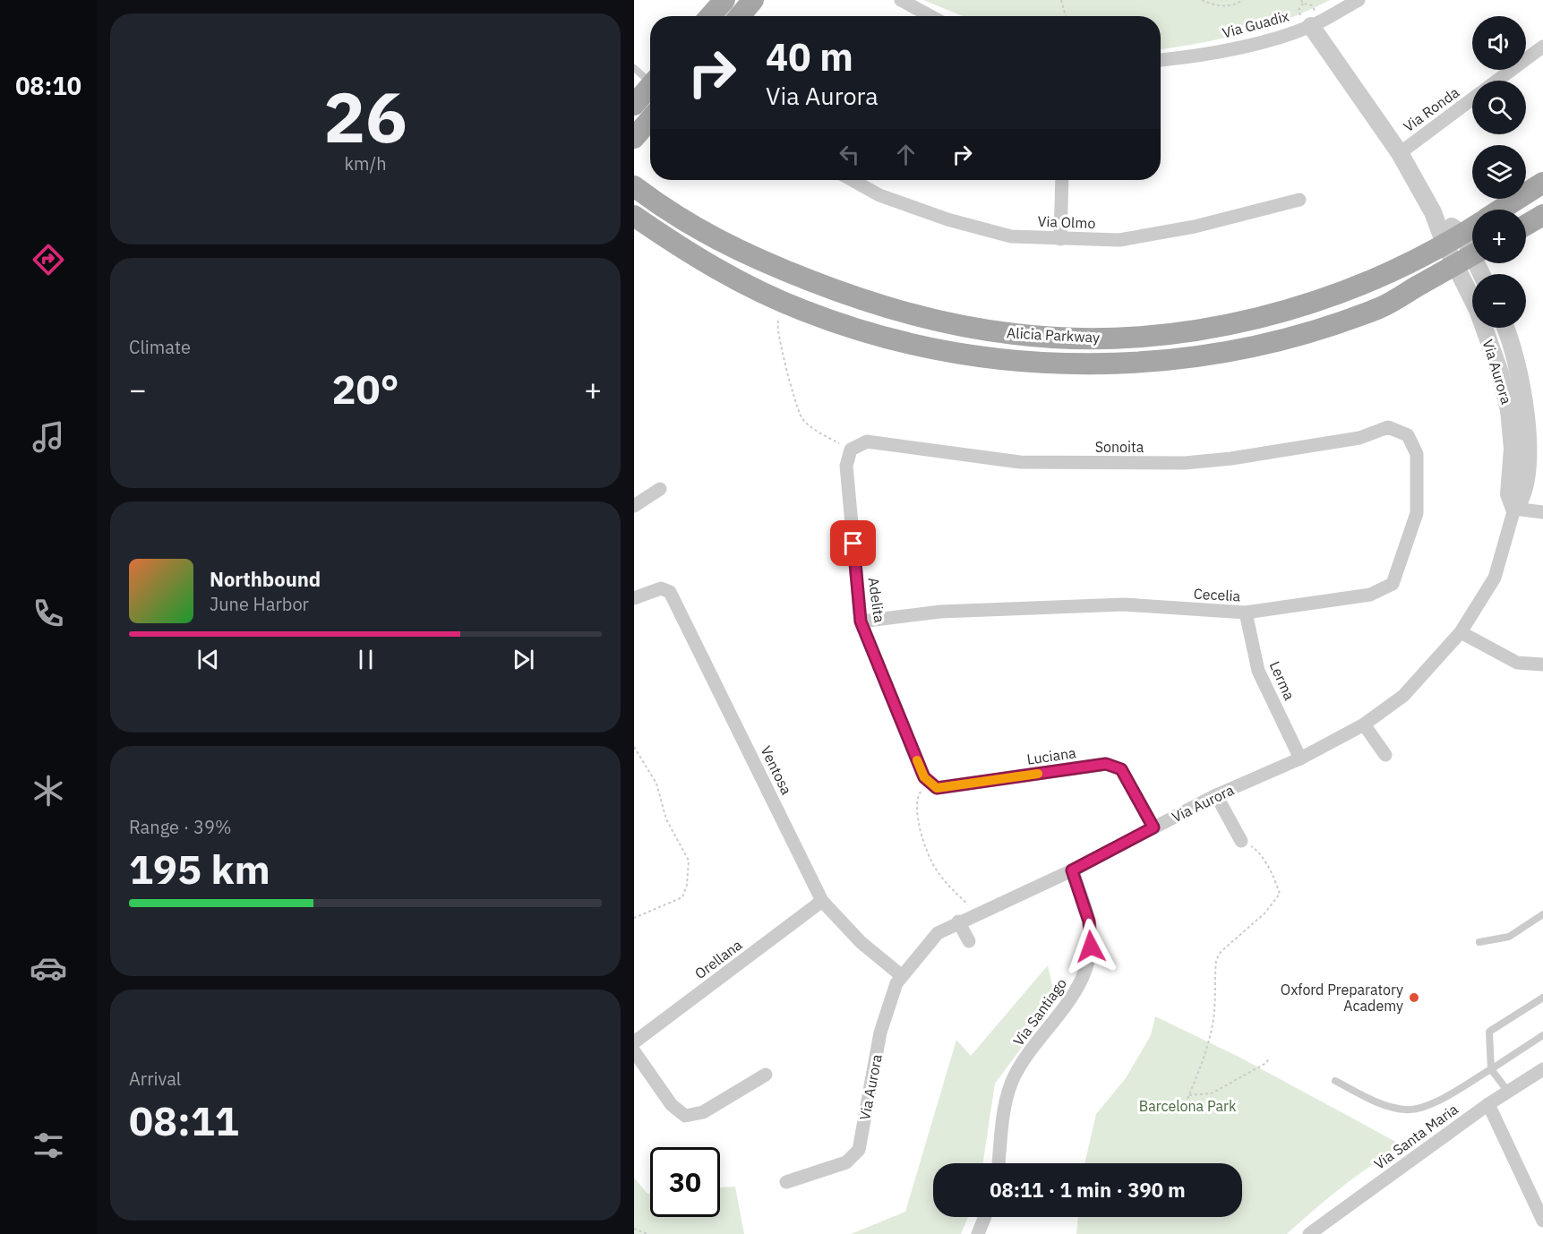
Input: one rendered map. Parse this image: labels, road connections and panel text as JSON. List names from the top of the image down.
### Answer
{
  "streets": {
    "main road": ["Alicia Parkway"],
    "street": [
      "Via Guadix",
      "Via Ronda",
      "Via Olmo",
      "Via Aurora",
      "Sonoita",
      "Cecelia",
      "Adelita",
      "Lerma",
      "Luciana",
      "Ventosa",
      "Orellana",
      "Via Santiago",
      "Via Santa Maria"
    ]
  },
  "crossings": [
    ["Via Guadix", "Via Aurora"],
    ["Via Ronda", "Via Aurora"],
    ["Alicia Parkway", "Via Aurora"],
    ["Via Aurora", "Lerma"],
    ["Via Aurora", "Luciana"],
    ["Via Aurora", "Ventosa"],
    ["Via Aurora", "Via Santiago"],
    ["Sonoita", "Cecelia"],
    ["Sonoita", "Adelita"],
    ["Cecelia", "Adelita"],
    ["Cecelia", "Lerma"],
    ["Adelita", "Luciana"],
    ["Ventosa", "Orellana"]
  ],
  "parks": ["Barcelona Park"],
  "places": ["Oxford Preparatory Academy"],
  "page": {
    "tabs": "08:10",
    "tile": [
      ["26", "km/h"],
      "Climate",
      ["Range · 39%", "195 km"],
      ["Arrival", "08:11"]
    ],
    "map_buttons": ["+", "−"],
    "turn": ["40 m", "Via Aurora"],
    "heat": ["−", "20°", "+"],
    "song": ["Northbound", "June Harbor"],
    "limit": "30",
    "trip": "08:11 · 1 min · 390 m"
  }
}
